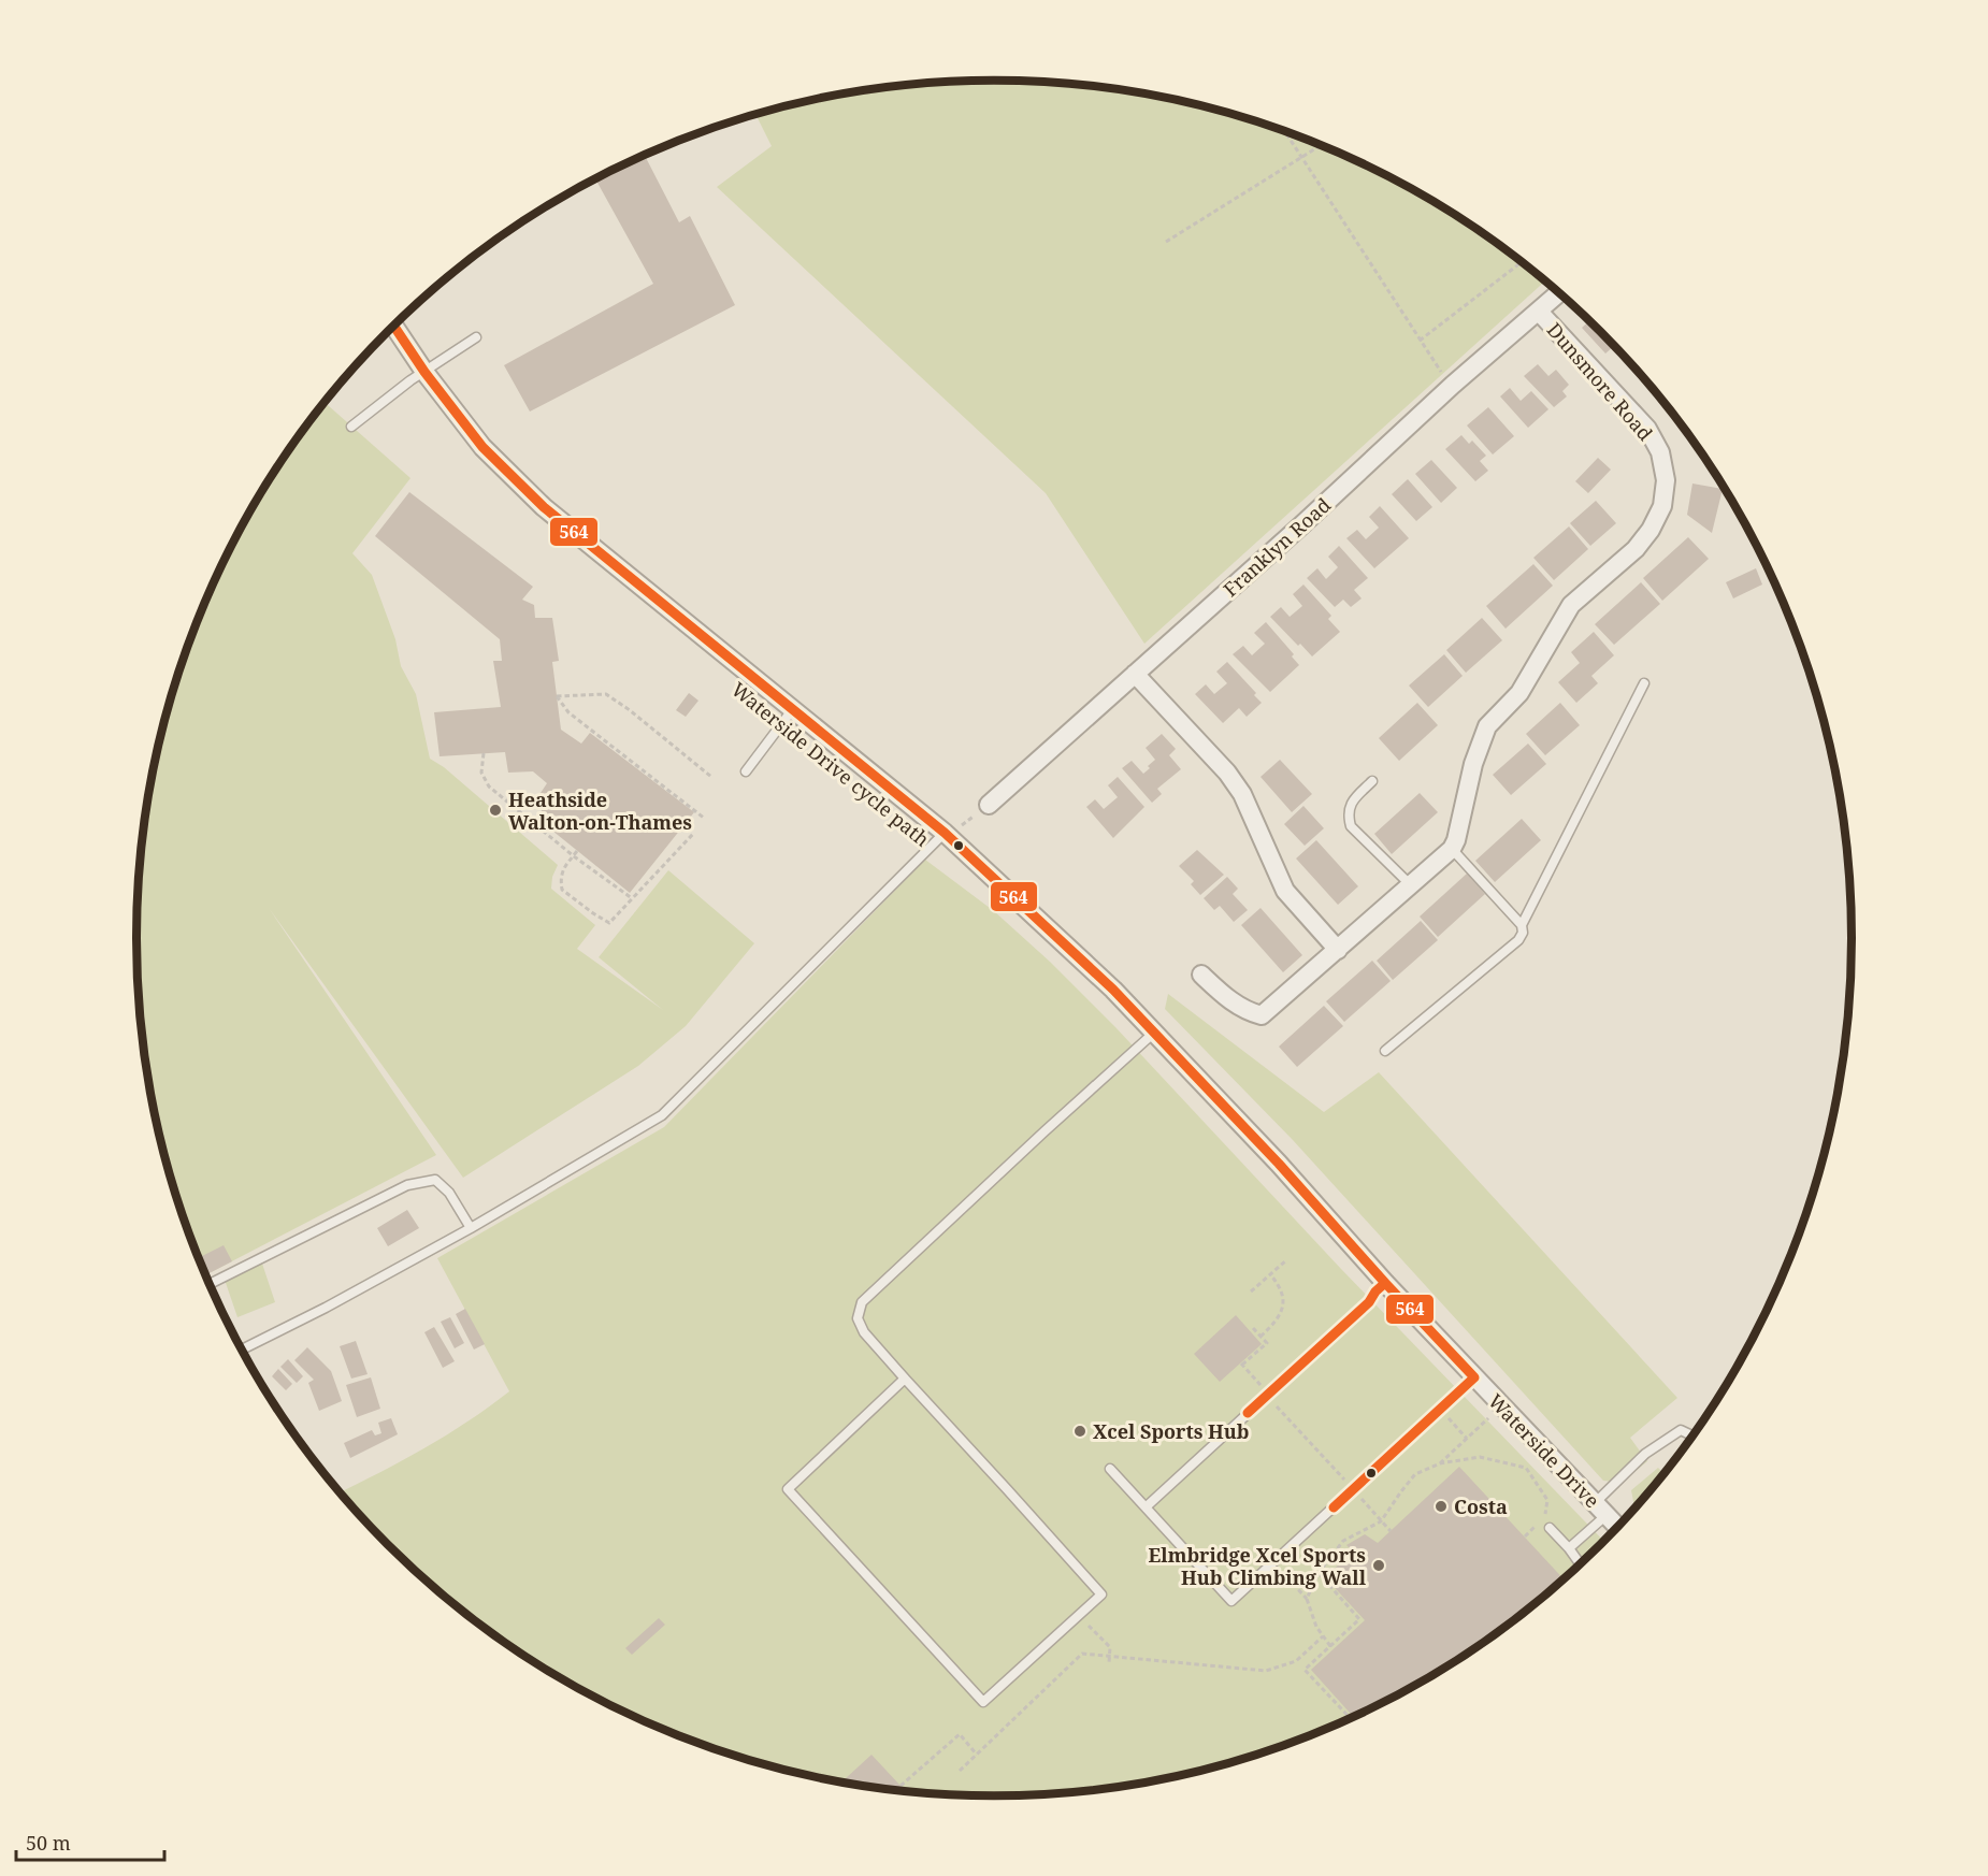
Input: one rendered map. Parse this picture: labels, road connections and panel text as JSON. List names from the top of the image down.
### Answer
{
  "streets": {
    "street": ["Dunsmore Road", "Franklyn Road", "Waterside Drive"]
  },
  "crossings": [
    ["Dunsmore Road", "Franklyn Road"]
  ],
  "places": [
    "Heathside Walton-on-Thames",
    "Xcel Sports Hub",
    "Costa",
    "Elmbridge Xcel Sports Hub Climbing Wall"
  ],
  "lines": ["transit line 564"],
  "scale_bar": "50 m"
}
